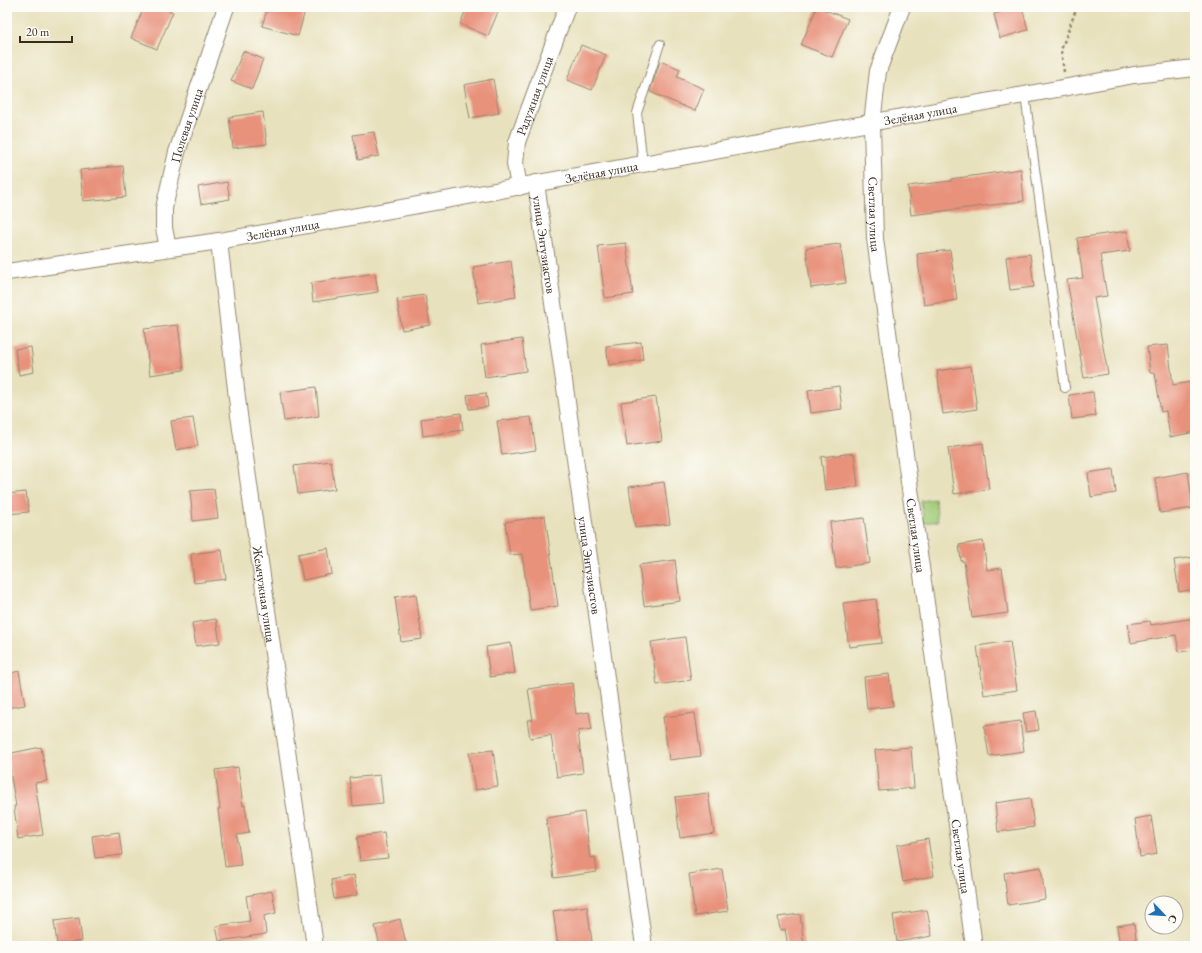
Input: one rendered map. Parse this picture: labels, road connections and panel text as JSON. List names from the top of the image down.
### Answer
{
  "streets": {
    "street": [
      "Радужная улица",
      "Зелёная улица",
      "Полевая улица",
      "Светлая улица",
      "улица Энтузиастов",
      "Жемчужная улица"
    ]
  },
  "crossings": [
    ["Радужная улица", "Зелёная улица"],
    ["Зелёная улица", "Полевая улица"],
    ["Зелёная улица", "Светлая улица"],
    ["Зелёная улица", "улица Энтузиастов"],
    ["Зелёная улица", "Жемчужная улица"]
  ],
  "scale_bar": "20 m",
  "north": "bottom right"
}
